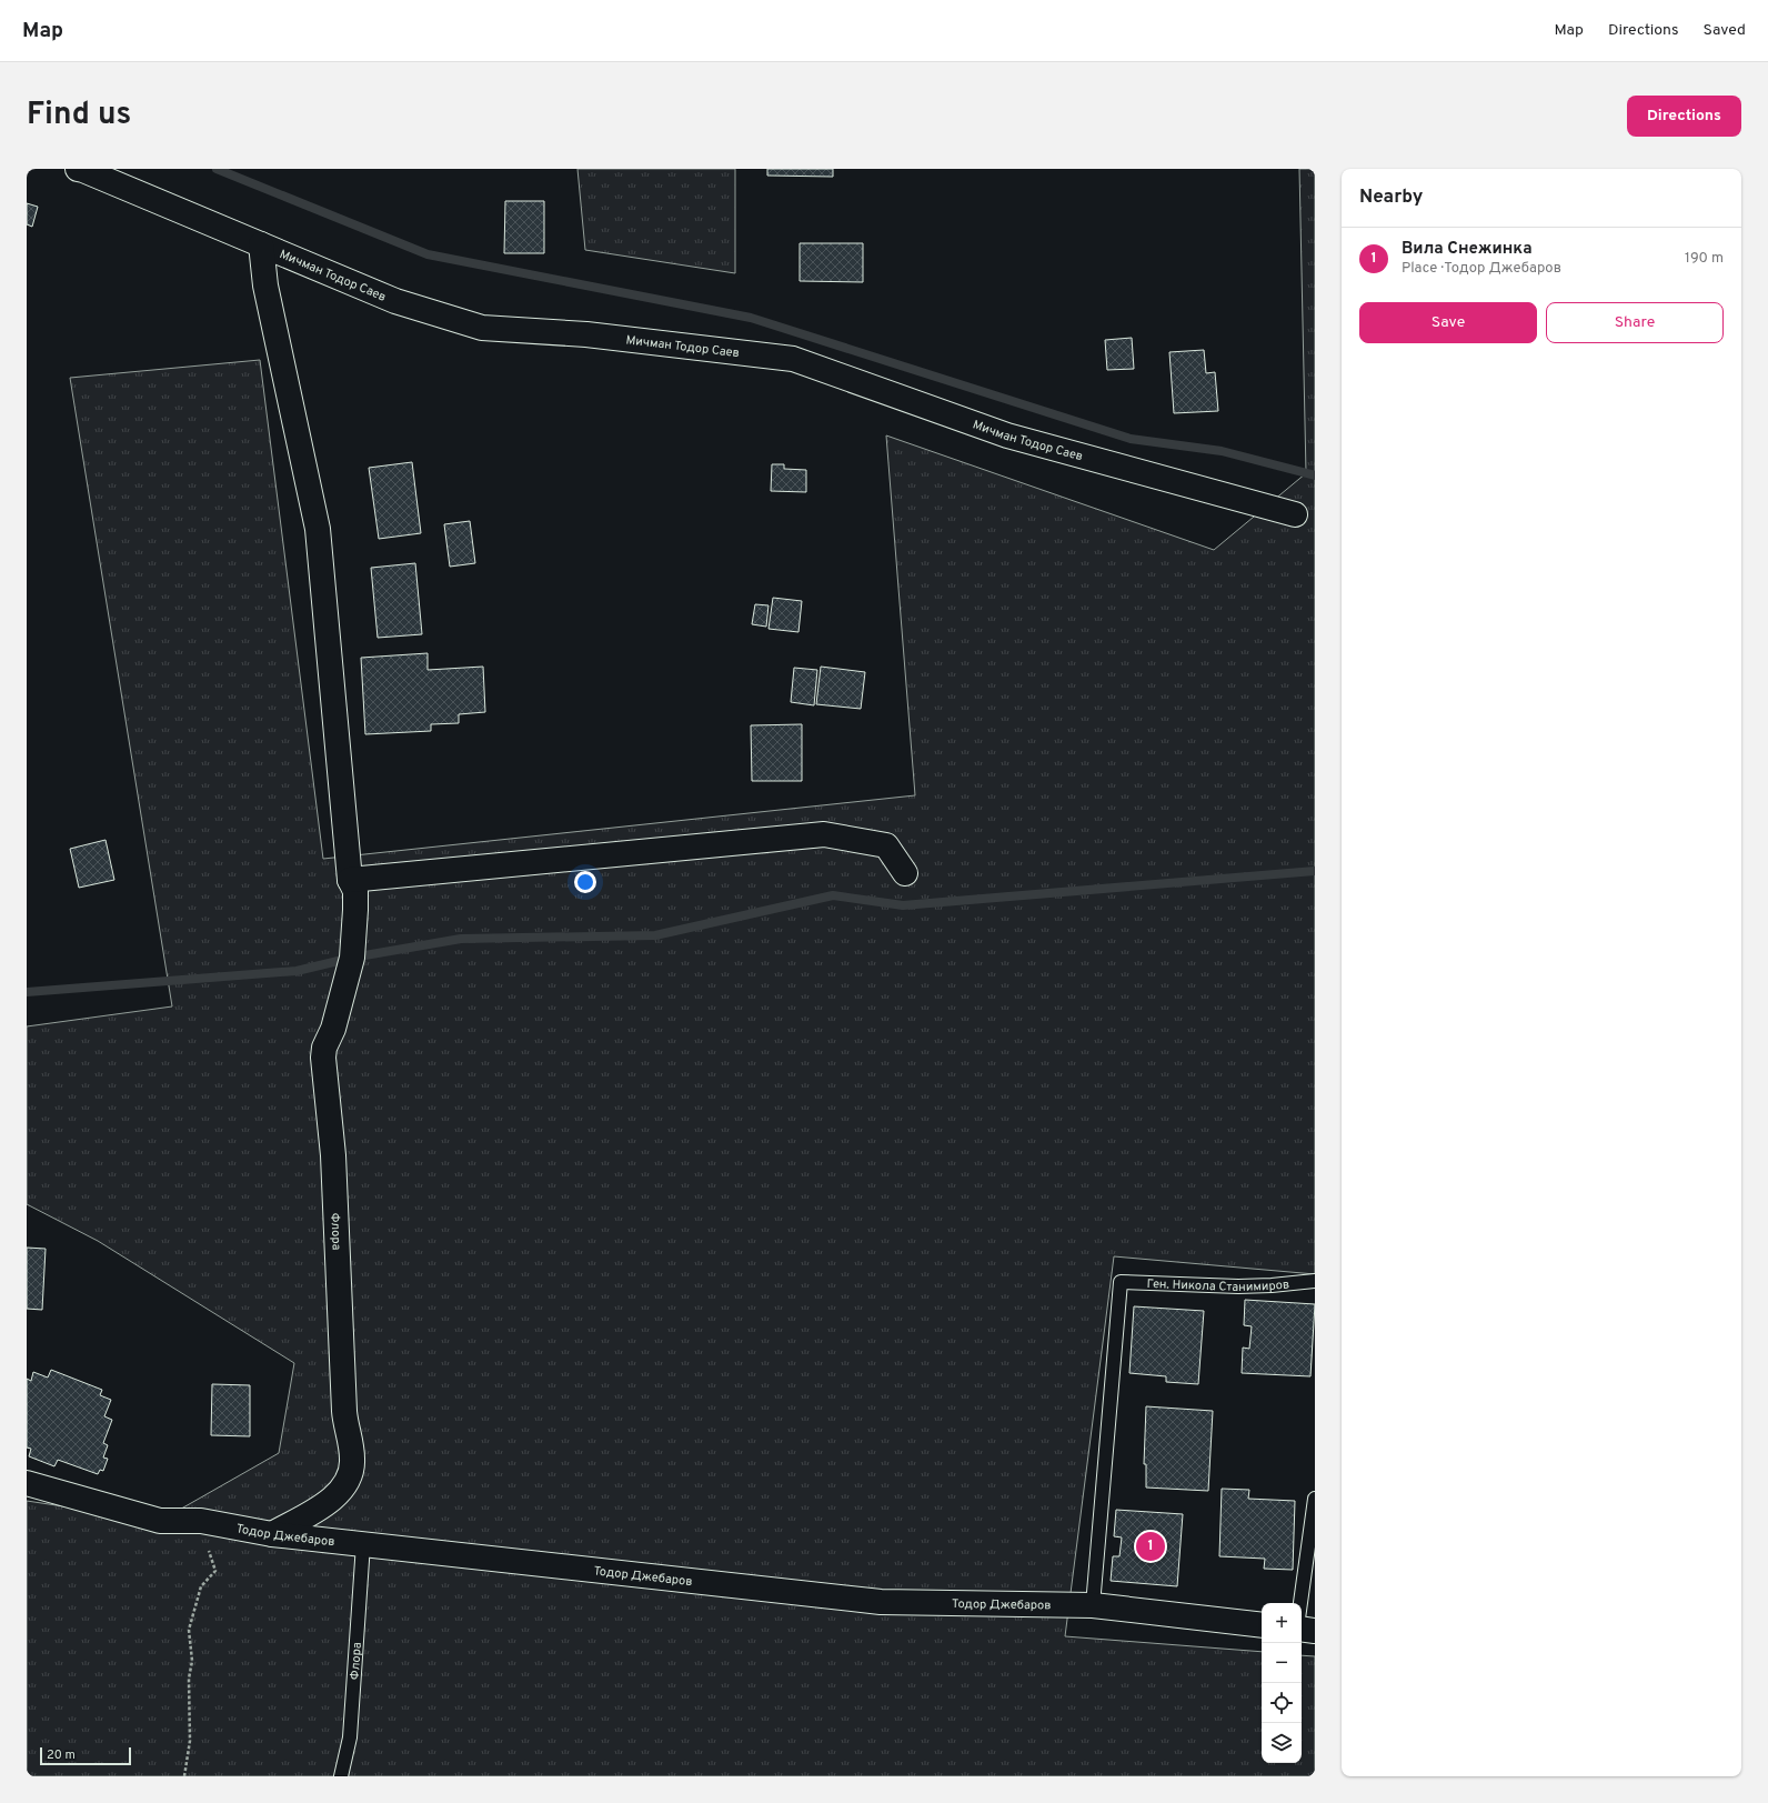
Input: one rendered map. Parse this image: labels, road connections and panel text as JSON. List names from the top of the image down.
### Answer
{
  "streets": {
    "street": ["Мичман Тодор Саев", "Флора", "Тодор Джебаров"],
    "lane": ["Ген. Никола Станимиров"]
  },
  "crossings": [
    ["Мичман Тодор Саев", "Флора"],
    ["Флора", "Тодор Джебаров"],
    ["Ген. Никола Станимиров", "Тодор Джебаров"]
  ],
  "scale_bar": "20 m",
  "page": {
    "header": "Map",
    "nav": ["Map", "Directions", "Saved"],
    "title": "Find us",
    "buttons": [
      "Directions",
      ["Save", "Share"]
    ],
    "heading": "Nearby",
    "list": [
      {
        "mark": "1",
        "name": "Вила Снежинка",
        "note": "Place · Тодор Джебаров",
        "value": "190 m"
      }
    ],
    "pins": "1",
    "map_buttons": ["+", "−"],
    "scale": "20 m"
  }
}
